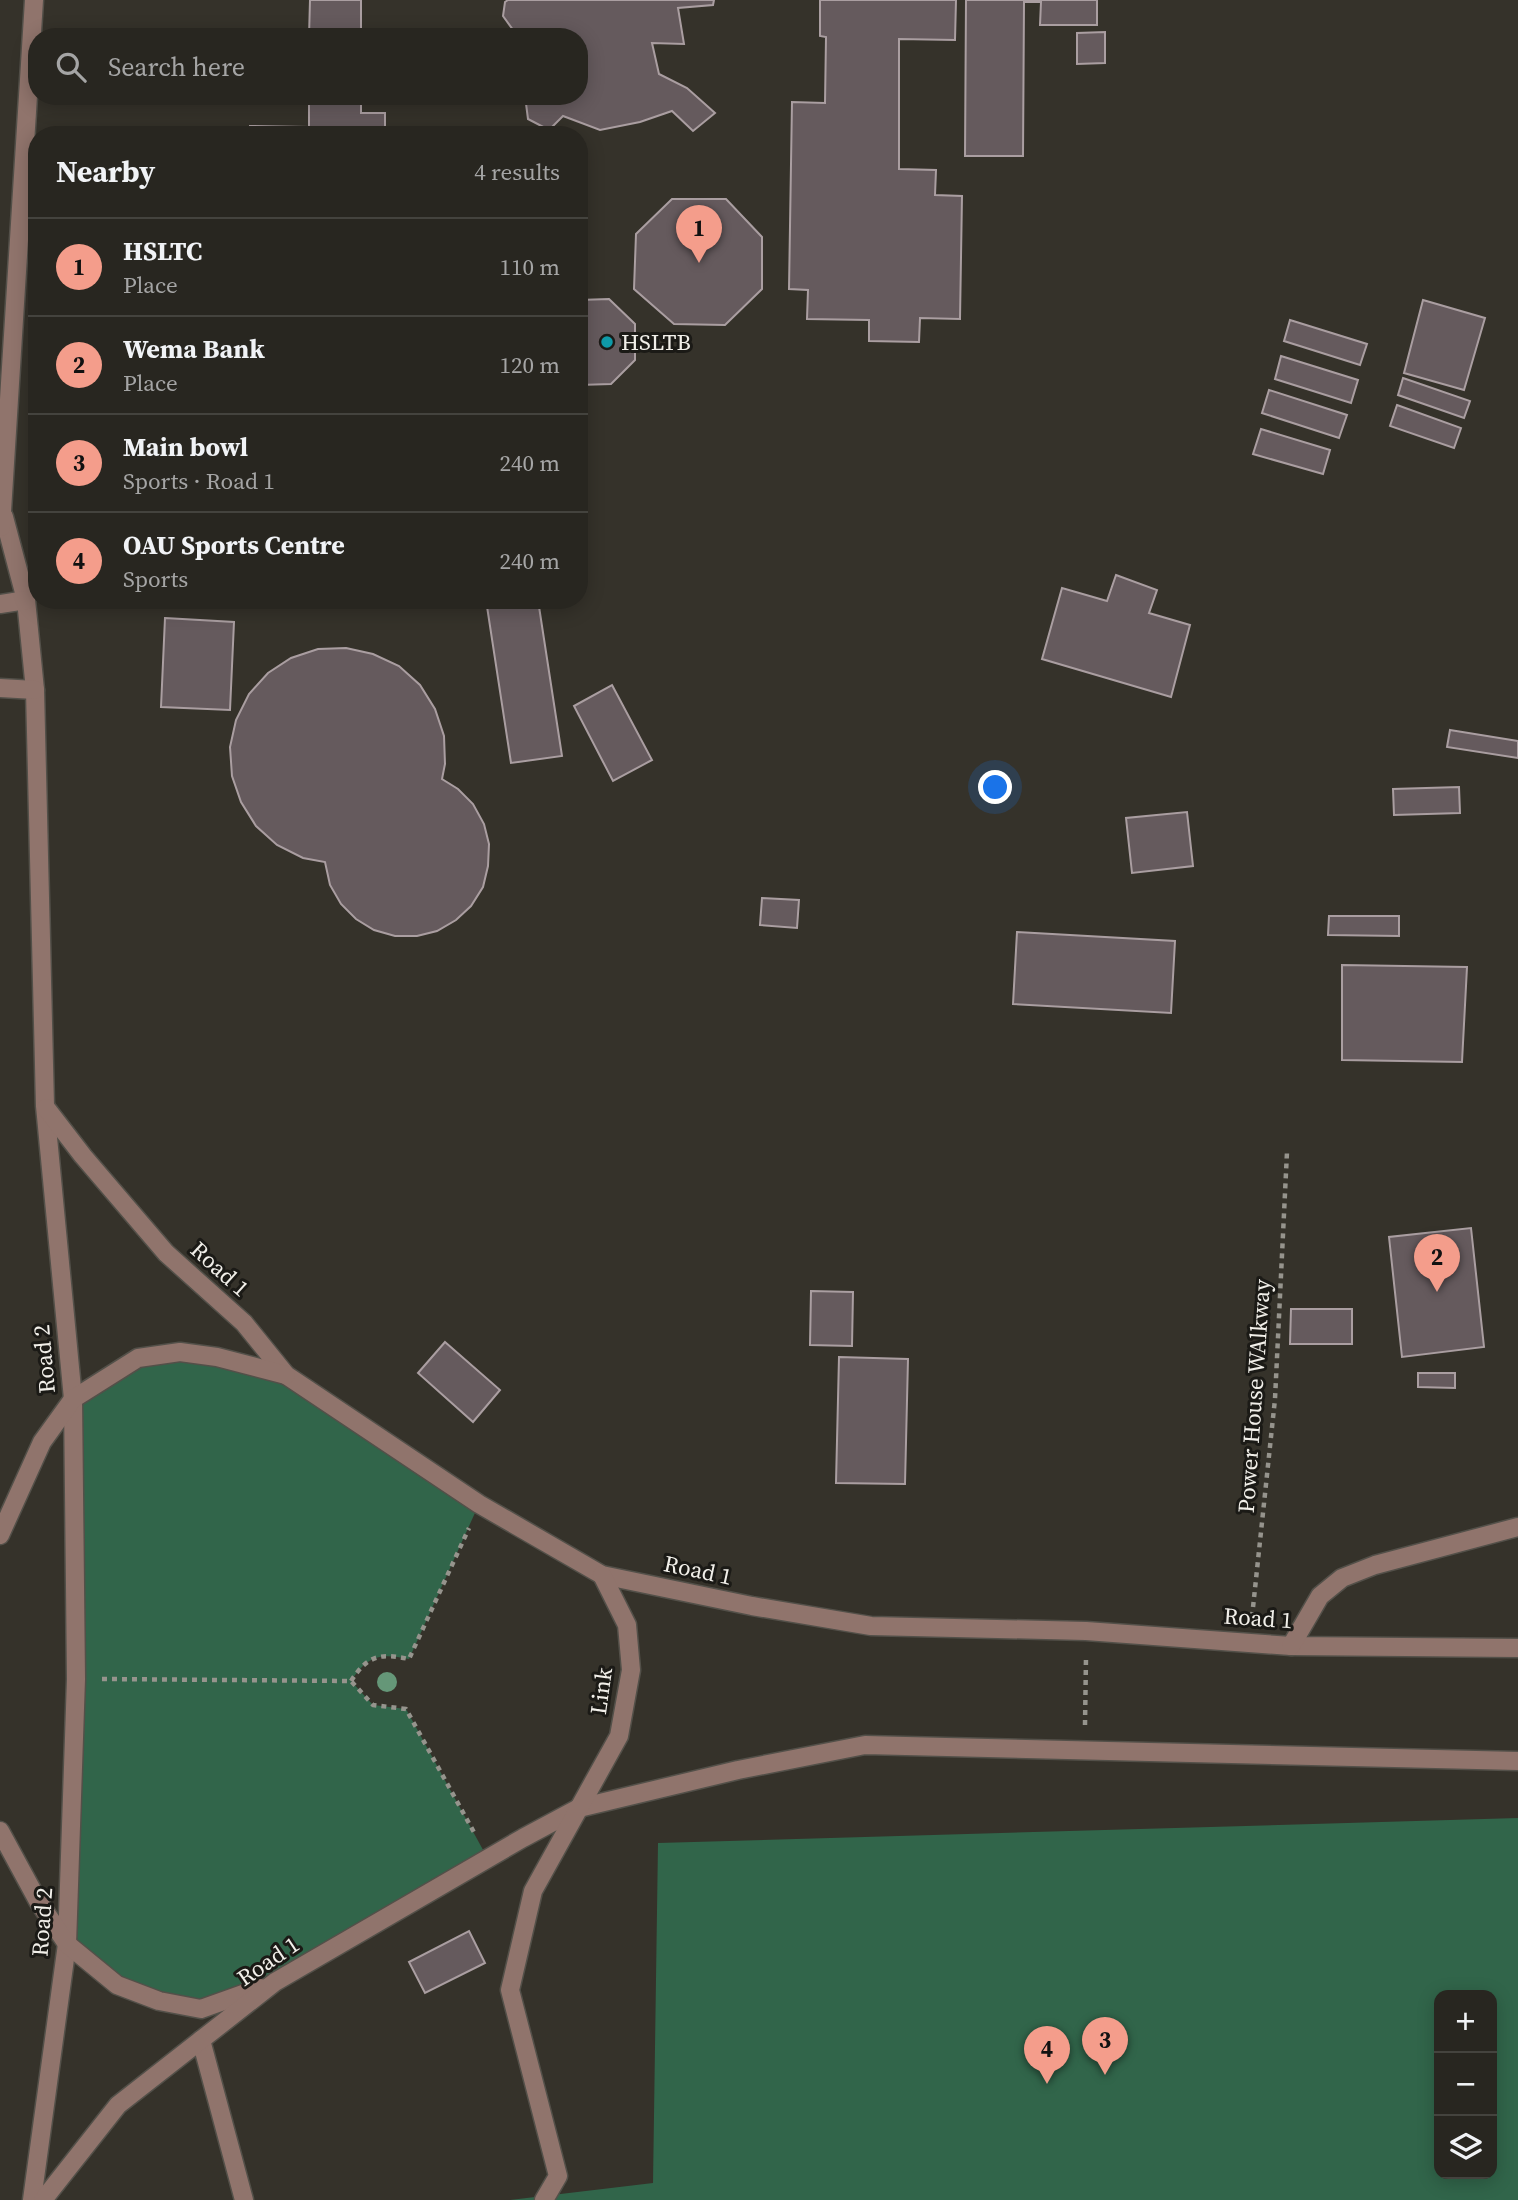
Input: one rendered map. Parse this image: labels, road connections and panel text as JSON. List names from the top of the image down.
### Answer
{
  "streets": {
    "street": ["Road 1", "Road 2", "Link"],
    "path": ["Power House WAlkway"]
  },
  "crossings": [
    ["Road 1", "Road 2"],
    ["Road 1", "Power House WAlkway"],
    ["Road 1", "Link"]
  ],
  "places": ["HSLTB"],
  "page": {
    "search": "Search here",
    "heading": ["Nearby", "4 results"],
    "pins": [
      "1",
      "2",
      "3",
      "4"
    ],
    "list": [
      {
        "mark": "1",
        "name": "HSLTC",
        "note": "Place",
        "value": "110 m"
      },
      {
        "mark": "2",
        "name": "Wema Bank",
        "note": "Place",
        "value": "120 m"
      },
      {
        "mark": "3",
        "name": "Main bowl",
        "note": "Sports · Road 1",
        "value": "240 m"
      },
      {
        "mark": "4",
        "name": "OAU Sports Centre",
        "note": "Sports",
        "value": "240 m"
      }
    ],
    "map_buttons": ["+", "−"]
  }
}
